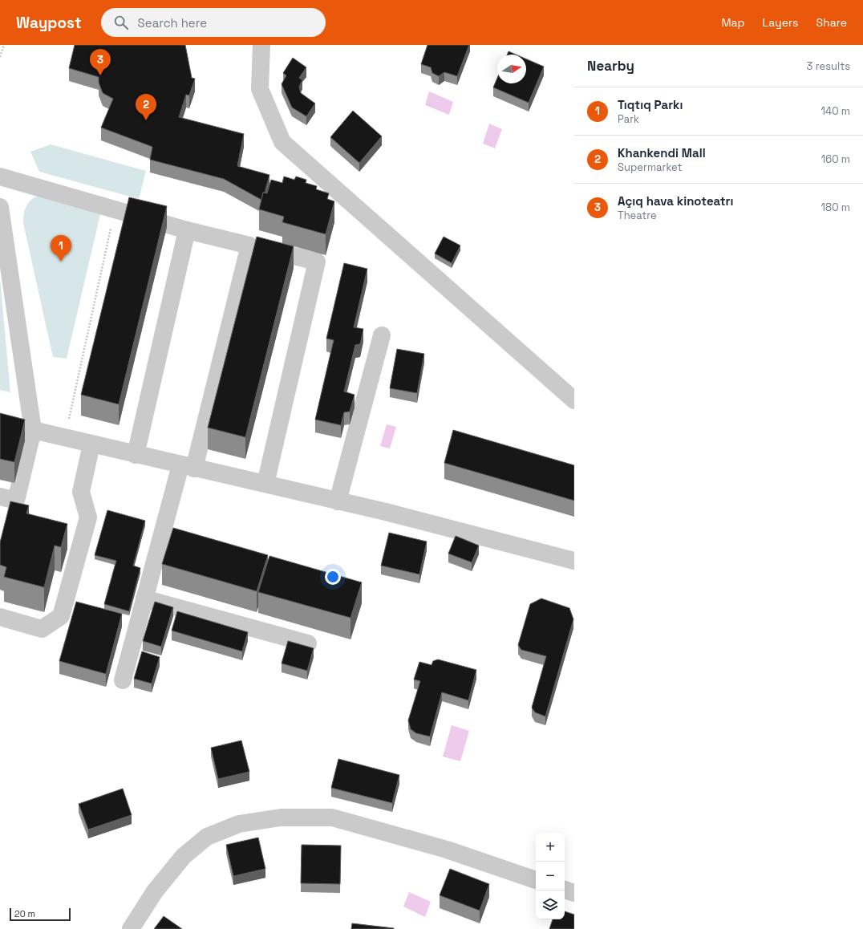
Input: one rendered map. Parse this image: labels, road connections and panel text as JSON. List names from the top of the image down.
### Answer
{
  "scale_bar": "20 m",
  "north": "right",
  "page": {
    "header": "Waypost",
    "search": "Search here",
    "nav": ["Map", "Layers", "Share"],
    "heading": ["Nearby", "3 results"],
    "pins": ["3", "2", "1"],
    "list": [
      {
        "mark": "1",
        "name": "Tıqtıq Parkı",
        "note": "Park",
        "value": "140 m"
      },
      {
        "mark": "2",
        "name": "Khankendi Mall",
        "note": "Supermarket",
        "value": "160 m"
      },
      {
        "mark": "3",
        "name": "Açıq hava kinoteatrı",
        "note": "Theatre",
        "value": "180 m"
      }
    ],
    "map_buttons": ["+", "−"],
    "scale": "20 m"
  }
}
